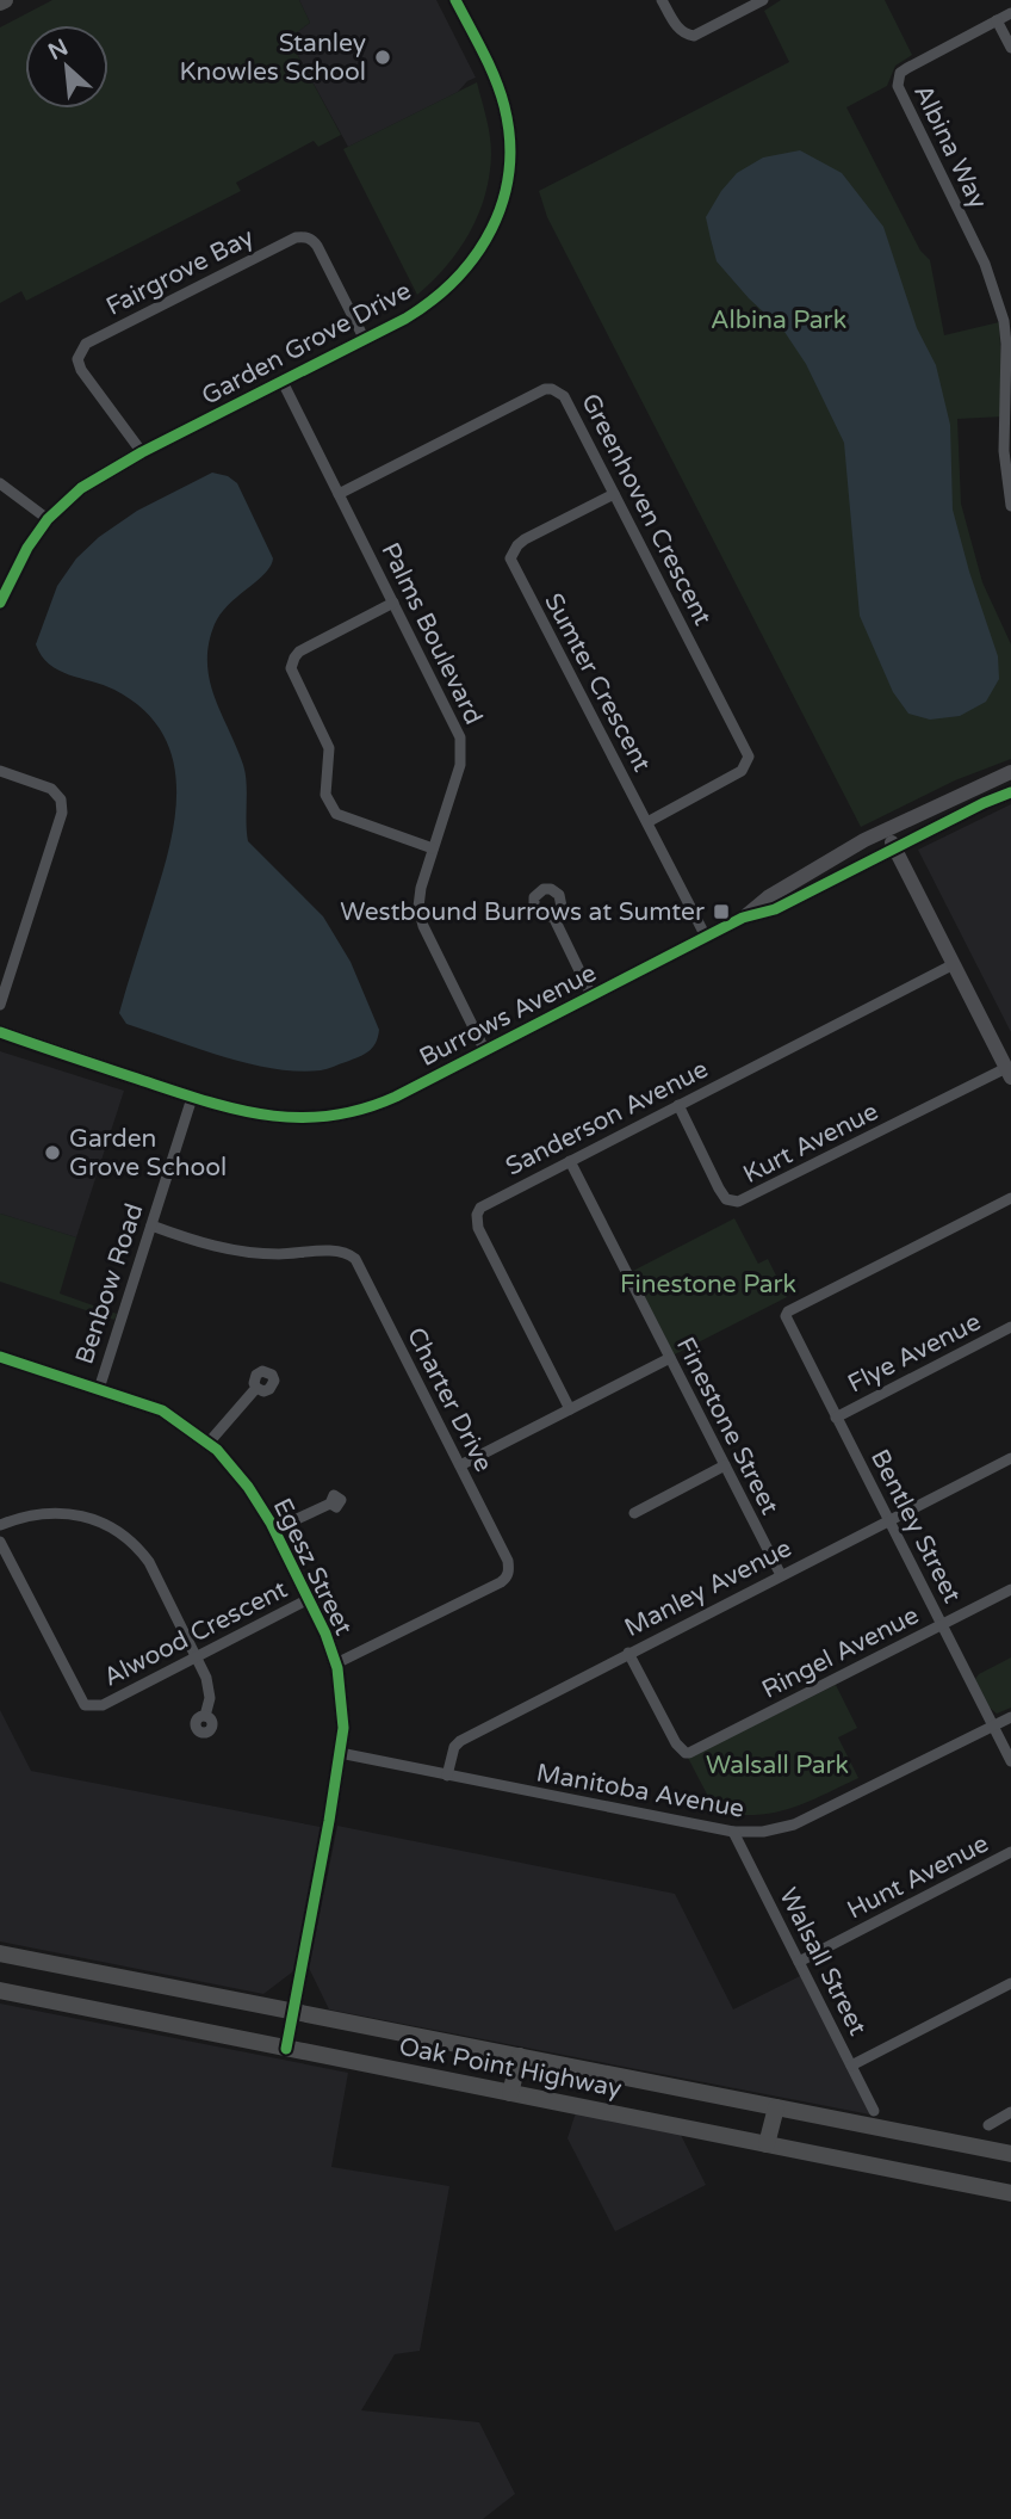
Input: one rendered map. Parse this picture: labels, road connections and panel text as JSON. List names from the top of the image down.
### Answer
{
  "streets": {
    "main road": ["Oak Point Highway"],
    "street": [
      "Albina Way",
      "Fairgrove Bay",
      "Garden Grove Drive",
      "Greenhoven Crescent",
      "Palms Boulevard",
      "Sumter Crescent",
      "Burrows Avenue",
      "Sanderson Avenue",
      "Kurt Avenue",
      "Benbow Road",
      "Flye Avenue",
      "Charter Drive",
      "Finestone Street",
      "Bentley Street",
      "Egesz Street",
      "Manley Avenue",
      "Alwood Crescent",
      "Ringel Avenue",
      "Manitoba Avenue",
      "Hunt Avenue",
      "Walsall Street"
    ]
  },
  "crossings": [
    ["Fairgrove Bay", "Garden Grove Drive"],
    ["Garden Grove Drive", "Palms Boulevard"],
    ["Greenhoven Crescent", "Palms Boulevard"],
    ["Greenhoven Crescent", "Sumter Crescent"],
    ["Palms Boulevard", "Burrows Avenue"],
    ["Sumter Crescent", "Burrows Avenue"],
    ["Burrows Avenue", "Benbow Road"],
    ["Sanderson Avenue", "Kurt Avenue"],
    ["Sanderson Avenue", "Finestone Street"],
    ["Benbow Road", "Charter Drive"],
    ["Benbow Road", "Egesz Street"],
    ["Flye Avenue", "Bentley Street"],
    ["Charter Drive", "Egesz Street"],
    ["Finestone Street", "Manley Avenue"],
    ["Bentley Street", "Manley Avenue"],
    ["Bentley Street", "Ringel Avenue"],
    ["Bentley Street", "Manitoba Avenue"],
    ["Egesz Street", "Alwood Crescent"],
    ["Egesz Street", "Manitoba Avenue"],
    ["Egesz Street", "Oak Point Highway"],
    ["Manley Avenue", "Ringel Avenue"],
    ["Manley Avenue", "Manitoba Avenue"],
    ["Manitoba Avenue", "Walsall Street"],
    ["Hunt Avenue", "Walsall Street"]
  ],
  "parks": ["Albina Park", "Finestone Park", "Walsall Park"],
  "places": {
    "other": ["Stanley Knowles School", "Garden Grove School"],
    "transit": ["Westbound Burrows at Sumter"]
  },
  "north": "top left"
}
